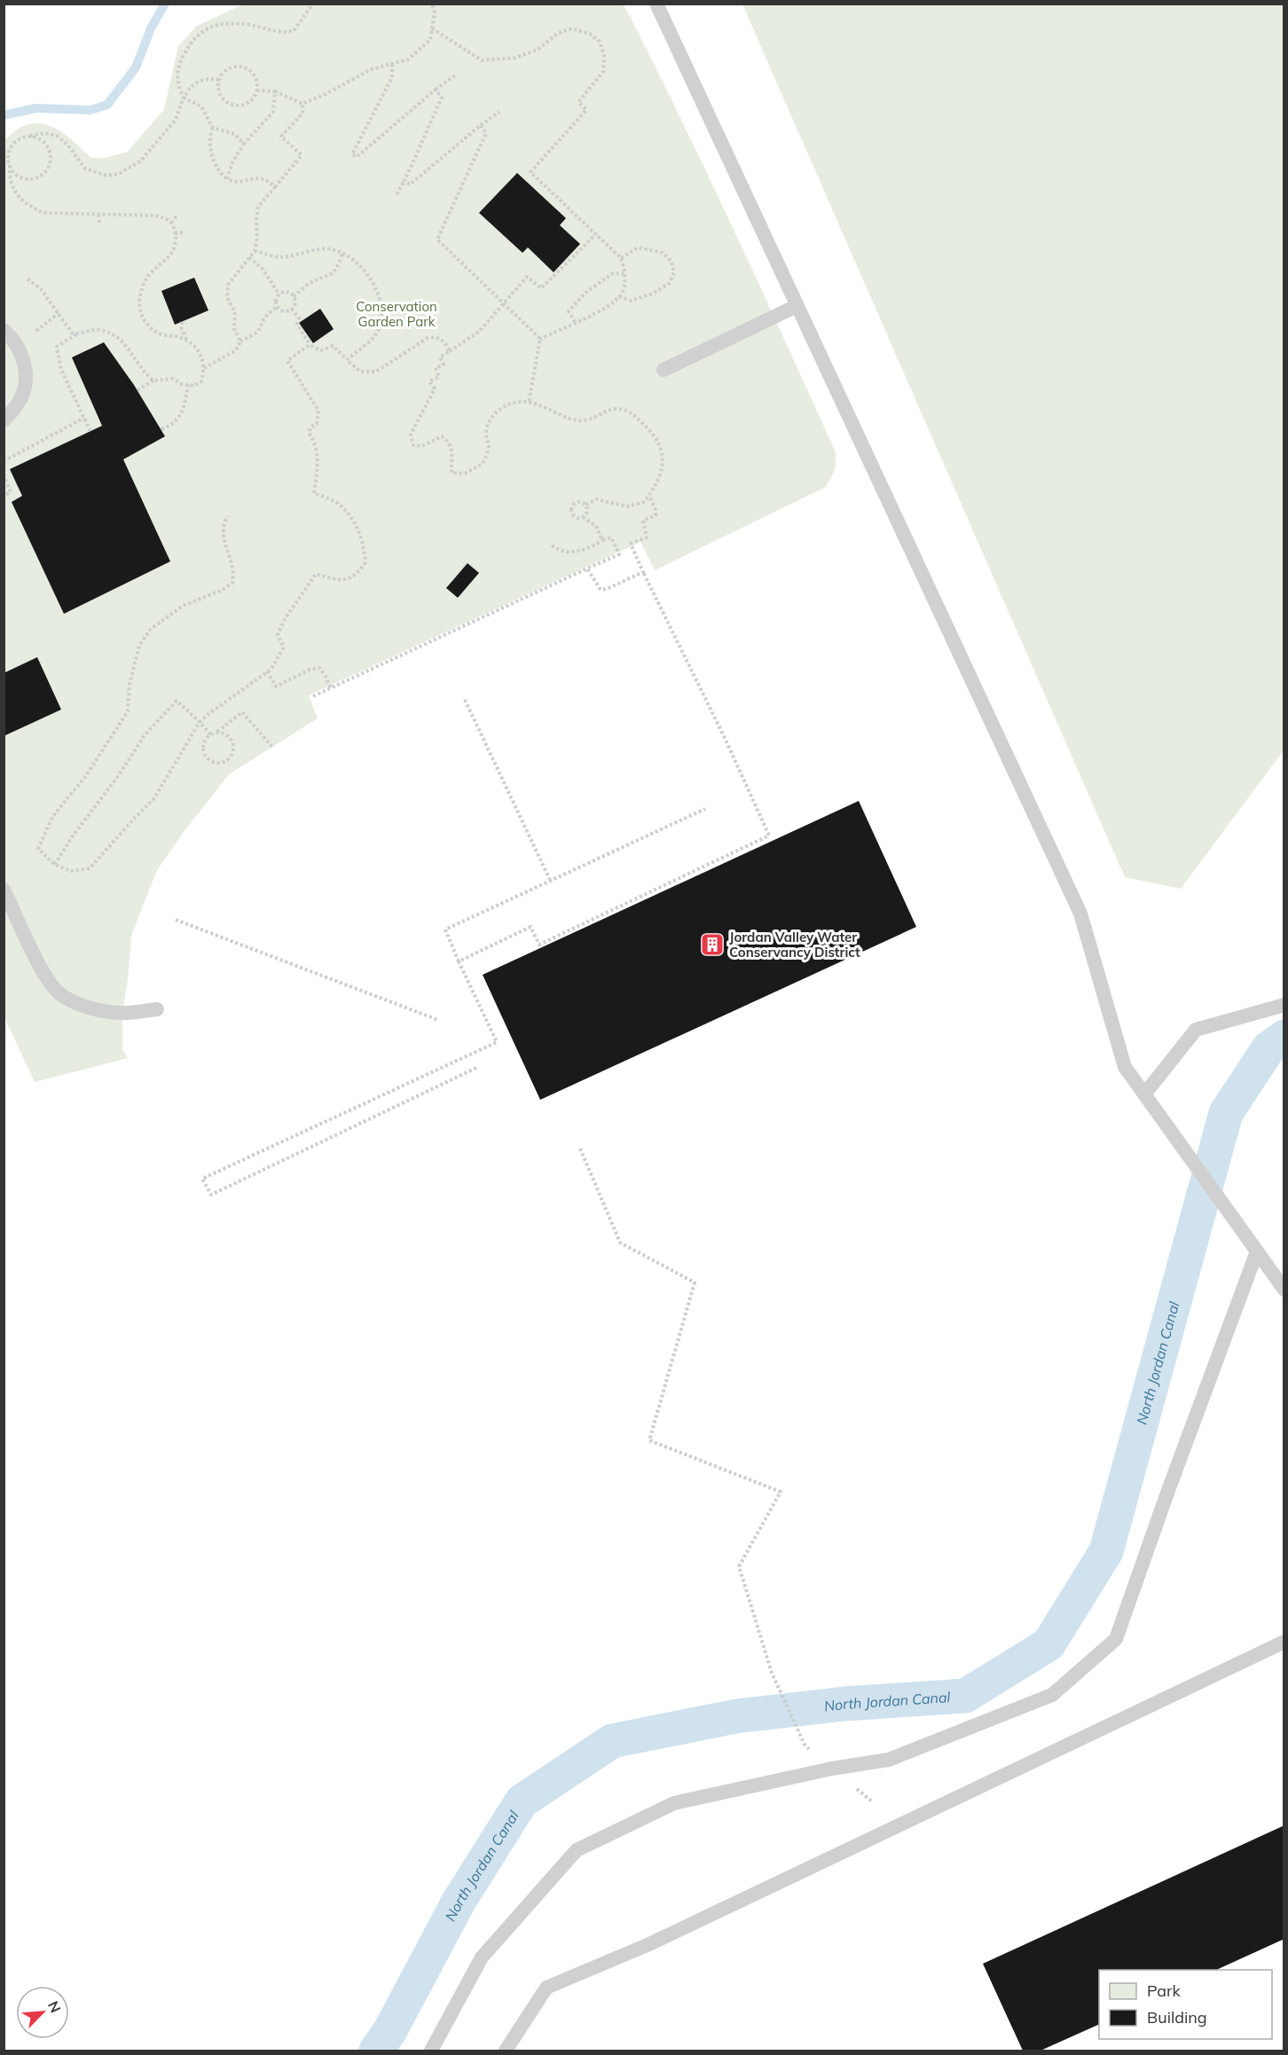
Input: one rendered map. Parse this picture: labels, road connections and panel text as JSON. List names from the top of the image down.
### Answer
{
  "water": ["North Jordan Canal"],
  "parks": ["Conservation Garden Park"],
  "places": {
    "building": ["Jordan Valley Water Conservancy District"]
  },
  "legend": ["Park", "Building"],
  "north": "top right"
}
